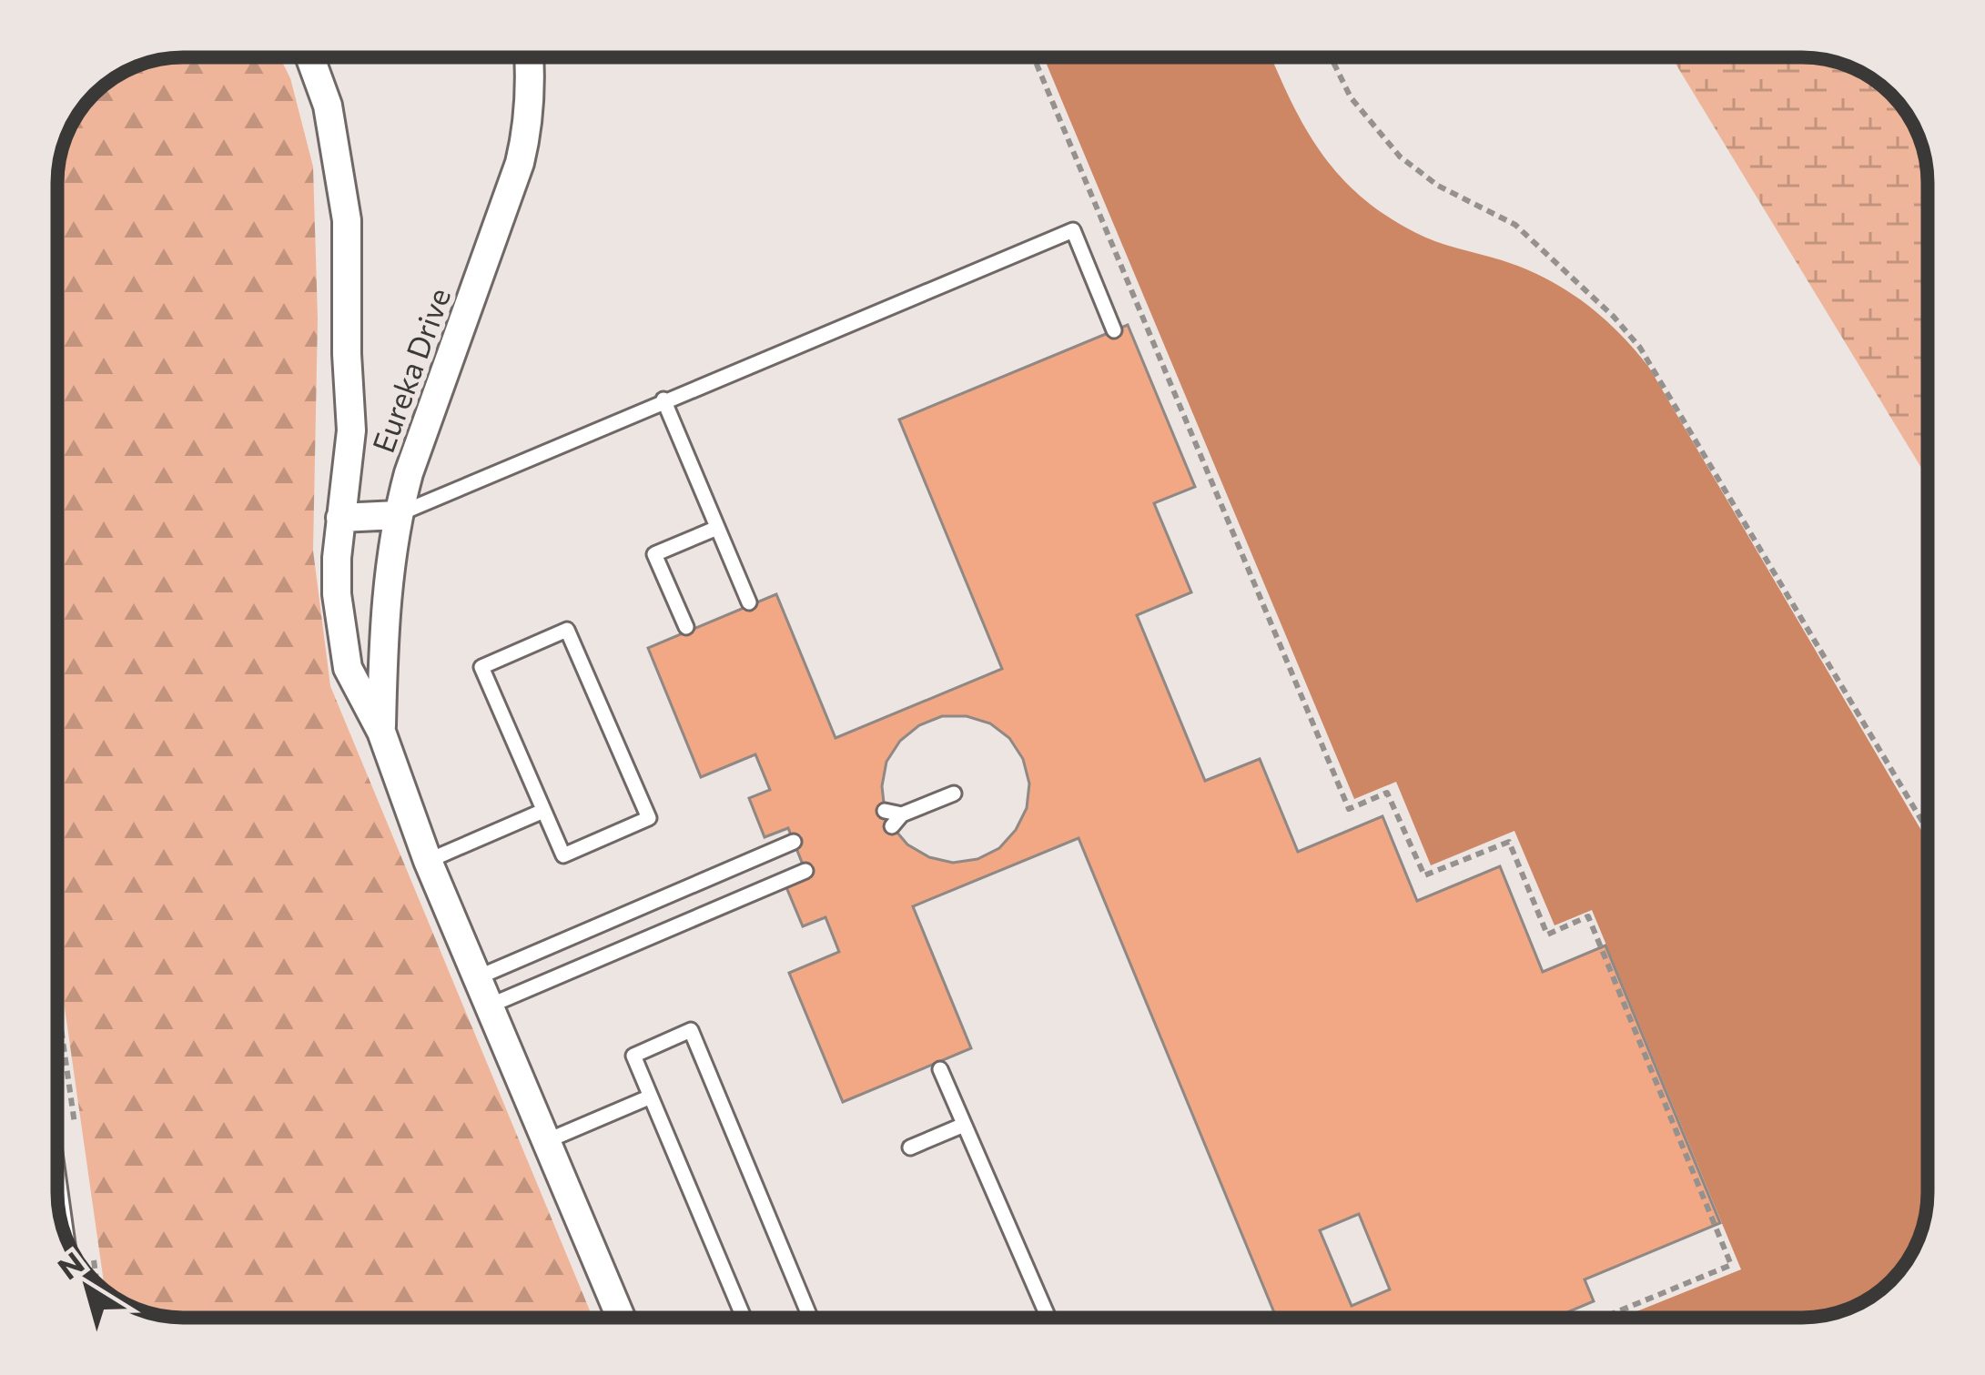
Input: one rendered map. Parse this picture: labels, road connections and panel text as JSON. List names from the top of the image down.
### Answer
{
  "streets": {
    "street": ["Eureka Drive"]
  },
  "north": "top left"
}
